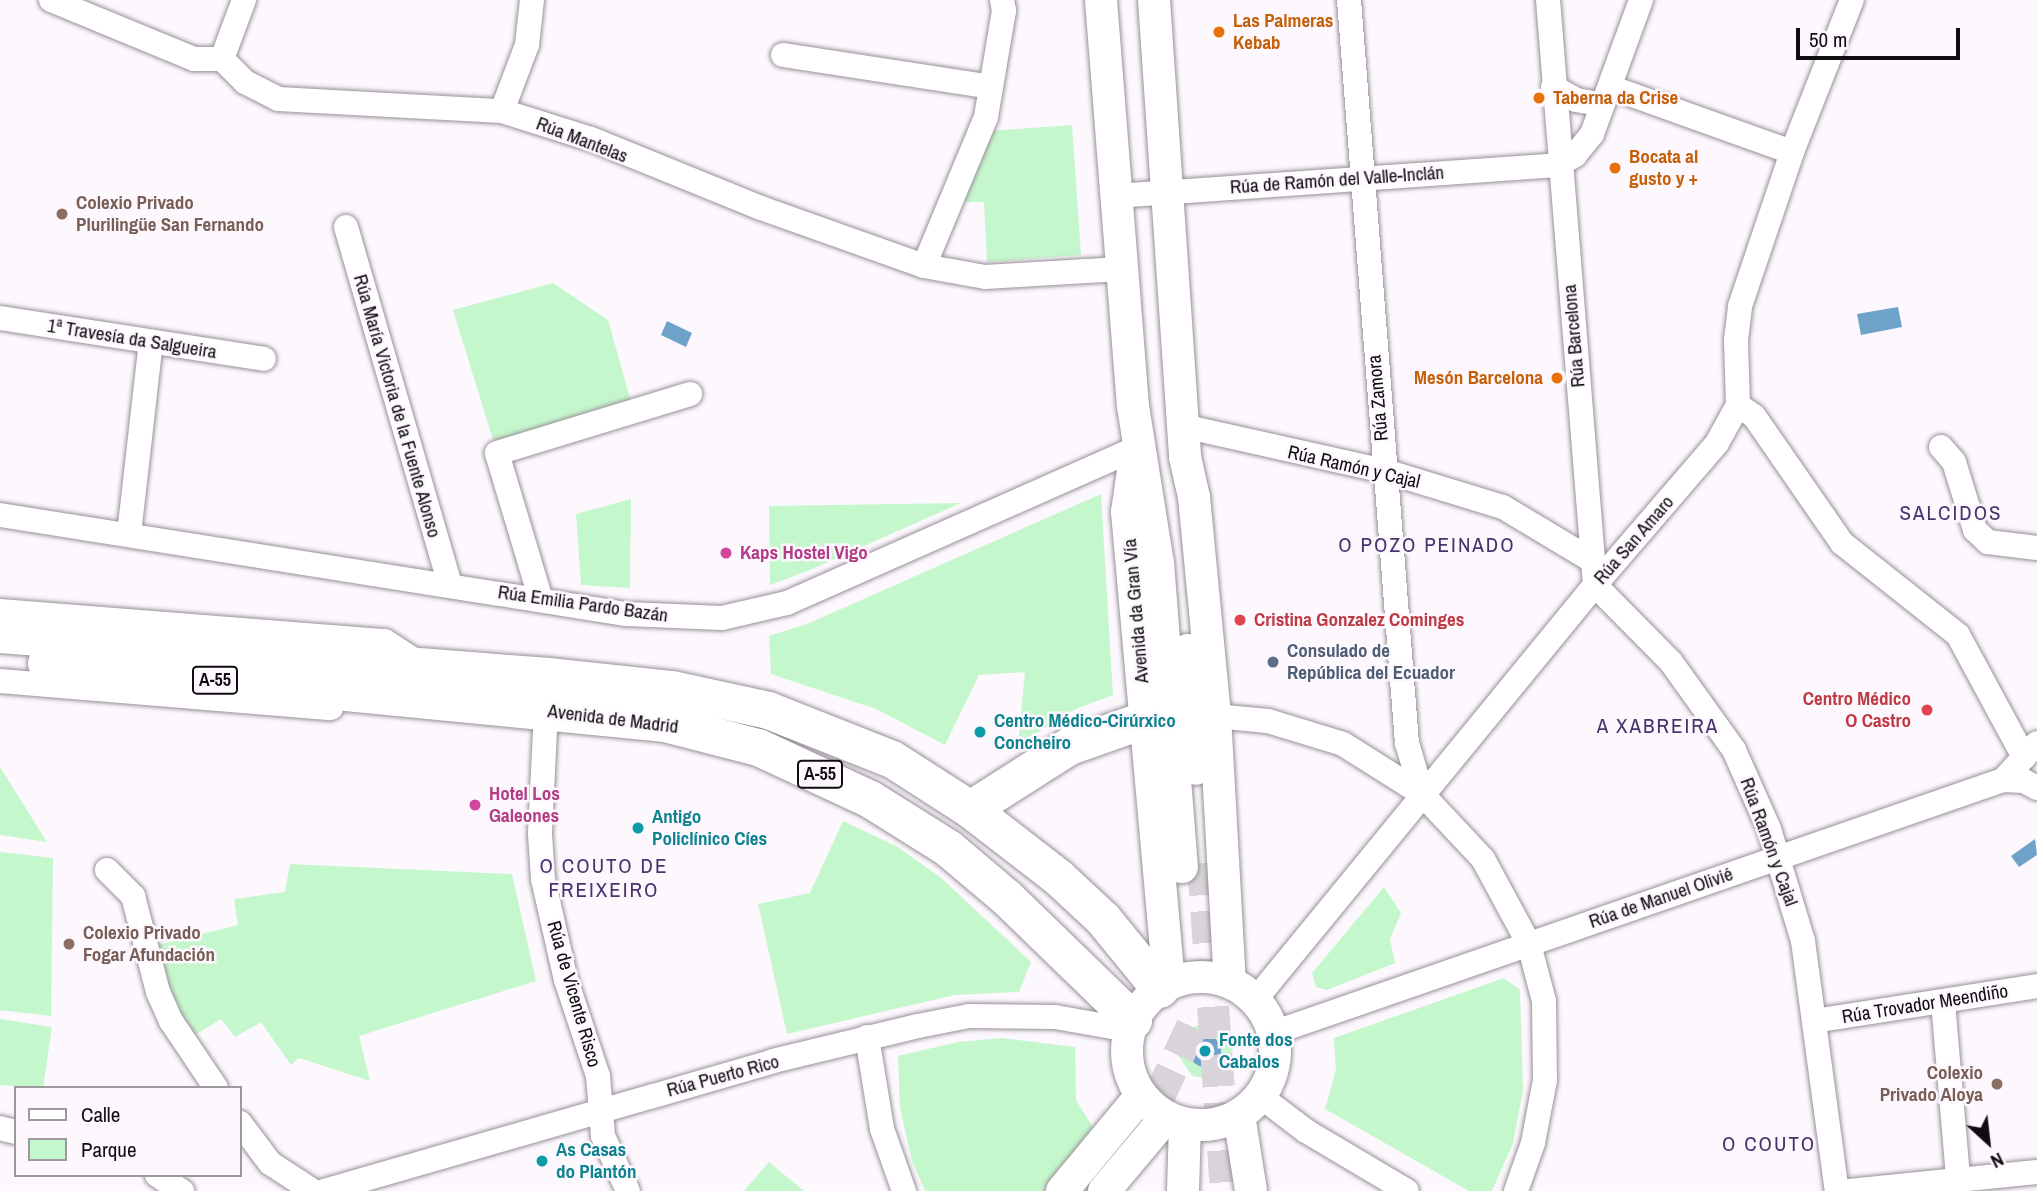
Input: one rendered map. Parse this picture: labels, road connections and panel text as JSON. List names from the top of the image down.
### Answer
{
  "streets": {
    "highway": ["A-55", "Avenida de Madrid"],
    "main road": ["Avenida da Gran Vía"],
    "street": [
      "Rúa Mantelas",
      "Rúa de Ramón del Valle-Inclán",
      "Rúa Barcelona",
      "1ª Travesía da Salgueira",
      "Rúa Zamora",
      "Rúa María Victoria de la Fuente Alonso",
      "Rúa Ramón y Cajal",
      "Rúa San Amaro",
      "Rúa Emilia Pardo Bazán",
      "Rúa de Manuel Olivié",
      "Rúa de Vicente Risco",
      "Rúa Trovador Meendiño",
      "Rúa Puerto Rico"
    ]
  },
  "crossings": [
    ["Rúa Mantelas", "Avenida da Gran Vía"],
    ["Rúa de Ramón del Valle-Inclán", "Rúa Barcelona"],
    ["Rúa de Ramón del Valle-Inclán", "Rúa Zamora"],
    ["Rúa de Ramón del Valle-Inclán", "Avenida da Gran Vía"],
    ["Rúa Barcelona", "Rúa Ramón y Cajal"],
    ["Rúa Barcelona", "Rúa San Amaro"],
    ["Rúa Zamora", "Rúa Ramón y Cajal"],
    ["Rúa Zamora", "Rúa San Amaro"],
    ["Rúa María Victoria de la Fuente Alonso", "Rúa Emilia Pardo Bazán"],
    ["Rúa Ramón y Cajal", "Rúa San Amaro"],
    ["Rúa Ramón y Cajal", "Avenida da Gran Vía"],
    ["Rúa Ramón y Cajal", "Rúa de Manuel Olivié"],
    ["Rúa Ramón y Cajal", "Rúa Trovador Meendiño"],
    ["Rúa San Amaro", "Avenida da Gran Vía"],
    ["Rúa San Amaro", "Avenida de Madrid"],
    ["Rúa San Amaro", "Rúa de Manuel Olivié"],
    ["Rúa San Amaro", "Rúa Puerto Rico"],
    ["Rúa Emilia Pardo Bazán", "Avenida da Gran Vía"],
    ["Avenida da Gran Vía", "Avenida de Madrid"],
    ["Avenida da Gran Vía", "Rúa de Manuel Olivié"],
    ["Avenida da Gran Vía", "Rúa Puerto Rico"],
    ["Avenida de Madrid", "Rúa de Manuel Olivié"],
    ["Avenida de Madrid", "Rúa de Vicente Risco"],
    ["Avenida de Madrid", "Rúa Puerto Rico"],
    ["Rúa de Manuel Olivié", "Rúa Puerto Rico"],
    ["Rúa de Vicente Risco", "Rúa Puerto Rico"]
  ],
  "districts": [
    "SALCIDOS",
    "O POZO PEINADO",
    "A XABREIRA",
    "O COUTO DE FREIXEIRO",
    "O COUTO"
  ],
  "places": [
    "Las Palmeras Kebab",
    "Taberna da Crise",
    "Bocata al gusto y +",
    "Colexio Privado Plurilingüe San Fernando",
    "Mesón Barcelona",
    "Kaps Hostel Vigo",
    "Cristina Gonzalez Cominges",
    "Consulado de República del Ecuador",
    "Centro Médico O Castro",
    "Centro Médico-Cirúrxico Concheiro",
    "Hotel Los Galeones",
    "Antigo Policlínico Cíes",
    "Colexio Privado Fogar Afundación",
    "Fonte dos Cabalos",
    "Colexio Privado Aloya",
    "As Casas do Plantón"
  ],
  "legend": ["Calle", "Parque"],
  "scale_bar": "50 m",
  "north": "bottom right"
}
